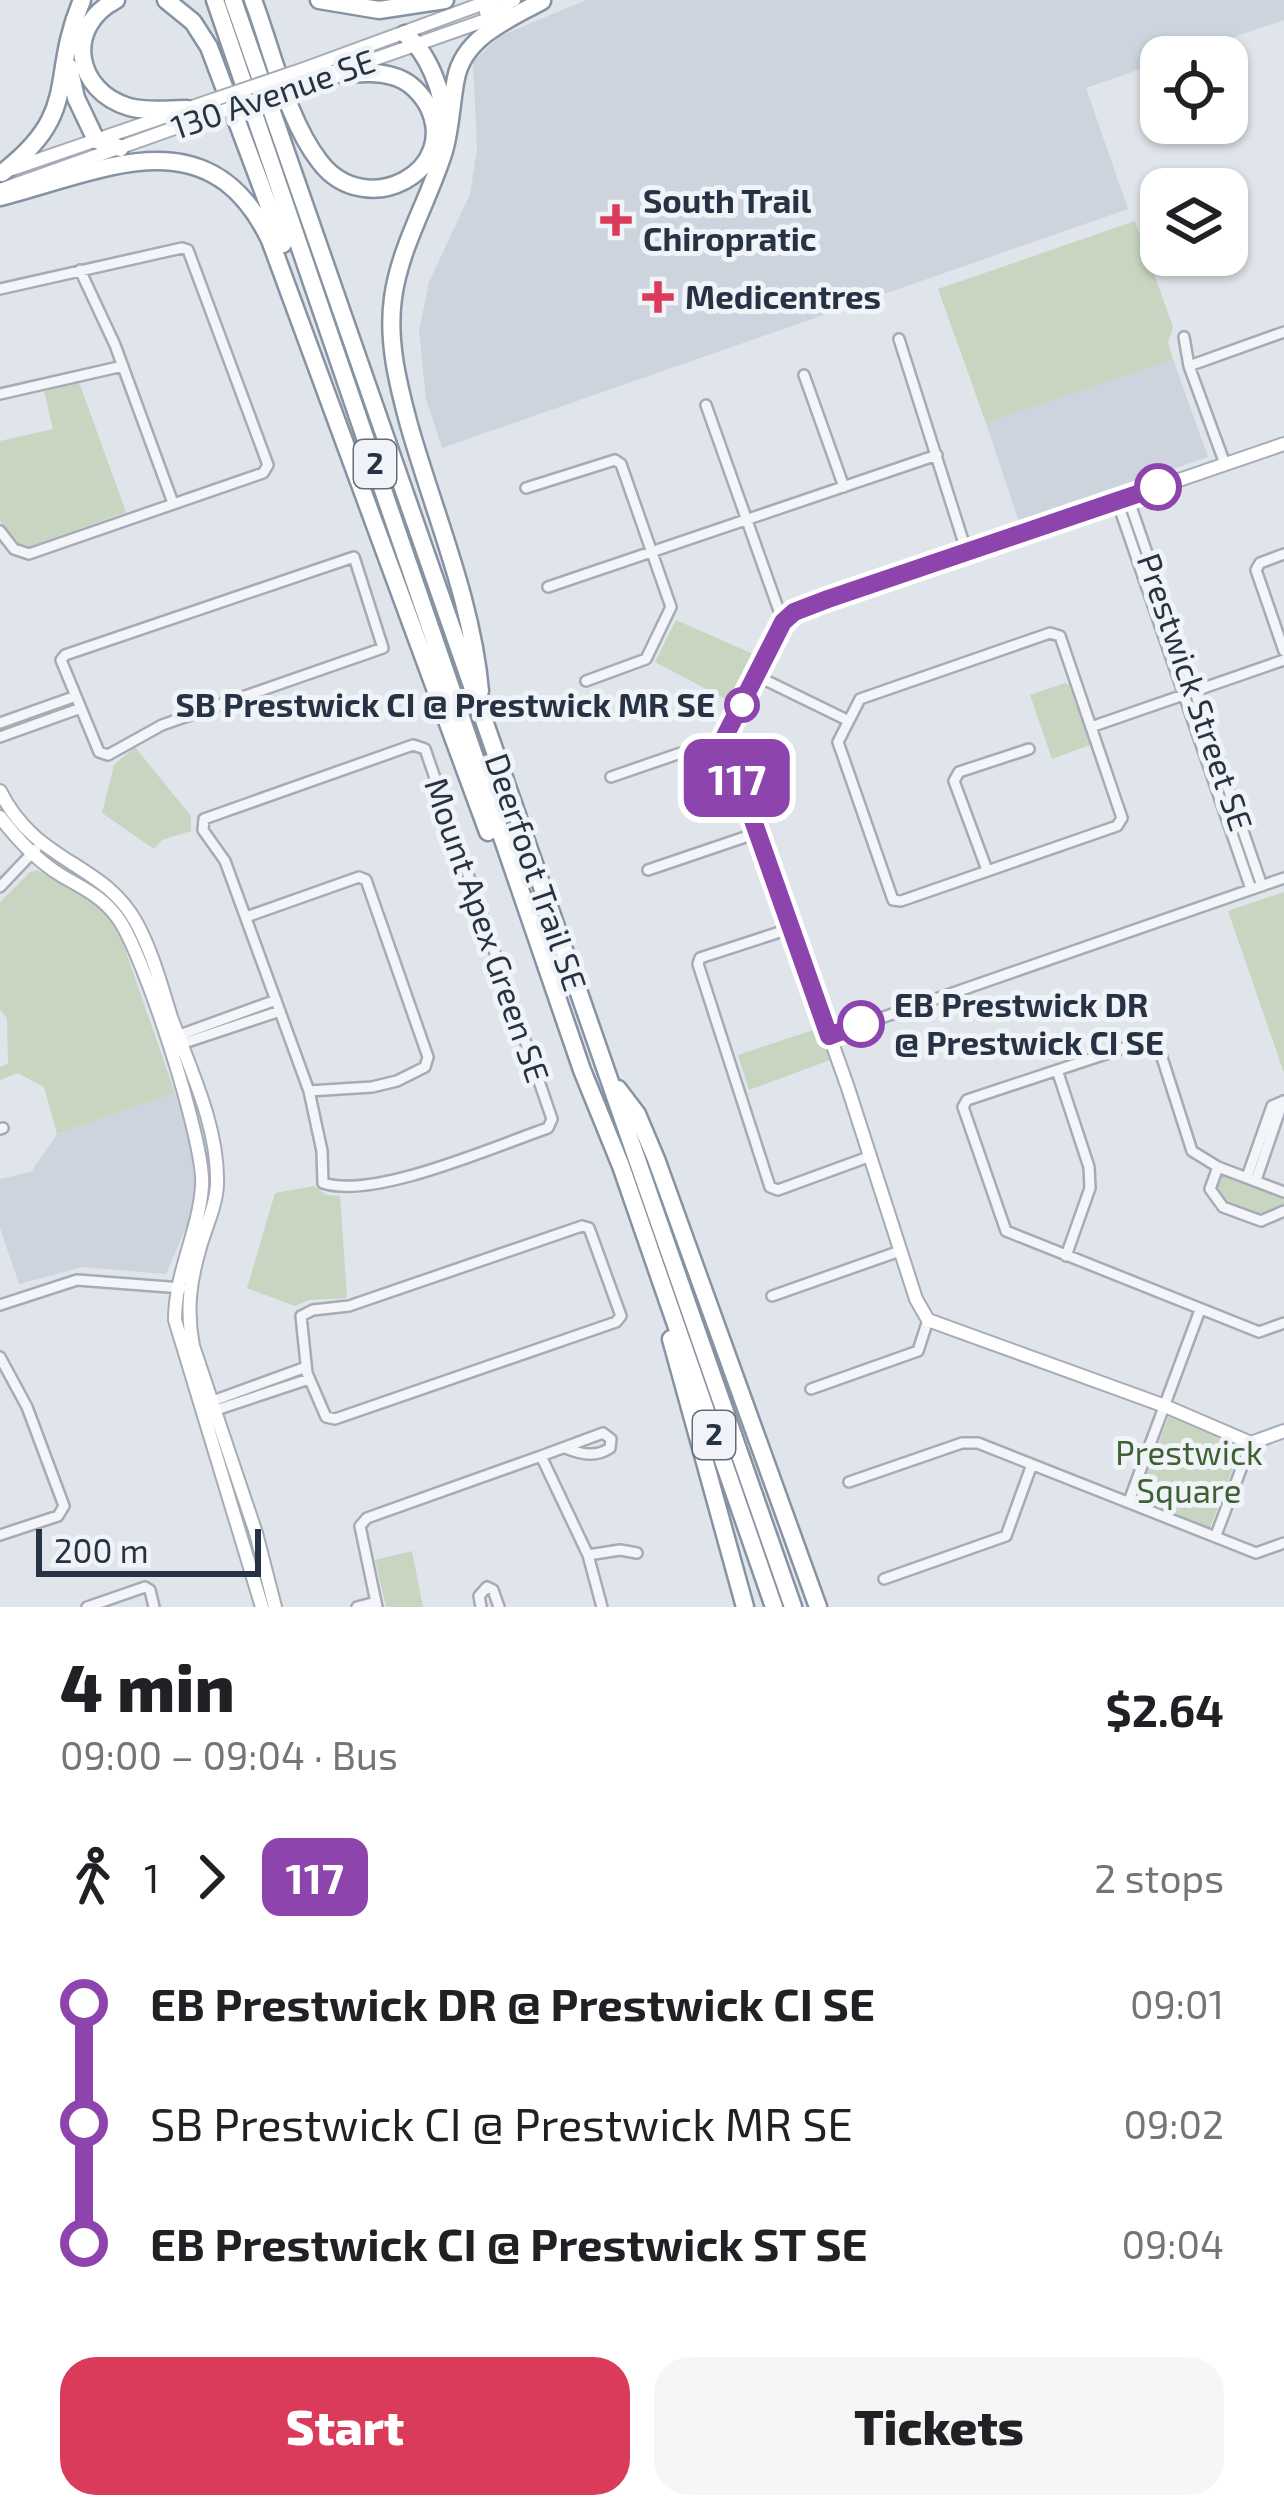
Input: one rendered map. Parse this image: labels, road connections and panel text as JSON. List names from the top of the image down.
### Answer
{
  "streets": {
    "highway": ["2", "Deerfoot Trail SE"],
    "street": ["130 Avenue SE", "Prestwick Street SE", "Mount Apex Green SE"]
  },
  "parks": ["Prestwick Square"],
  "places": {
    "health": ["South Trail Chiropratic", "Medicentres"],
    "other": ["SB Prestwick CI @ Prestwick MR SE", "EB Prestwick DR @ Prestwick CI SE"]
  },
  "lines": ["bus line 117"],
  "scale_bar": "200 m",
  "page": {
    "on_map": "117",
    "scale": "200 m",
    "heading": ["4 min", "09:00 – 09:04 · Bus", "$2.64"],
    "legs": ["1", "117", "2 stops"],
    "list": [
      {
        "name": "EB Prestwick DR @ Prestwick CI SE",
        "value": "09:01"
      },
      {
        "name": "SB Prestwick CI @ Prestwick MR SE",
        "value": "09:02"
      },
      {
        "name": "EB Prestwick CI @ Prestwick ST SE",
        "value": "09:04"
      }
    ],
    "buttons": ["Start", "Tickets"]
  }
}
